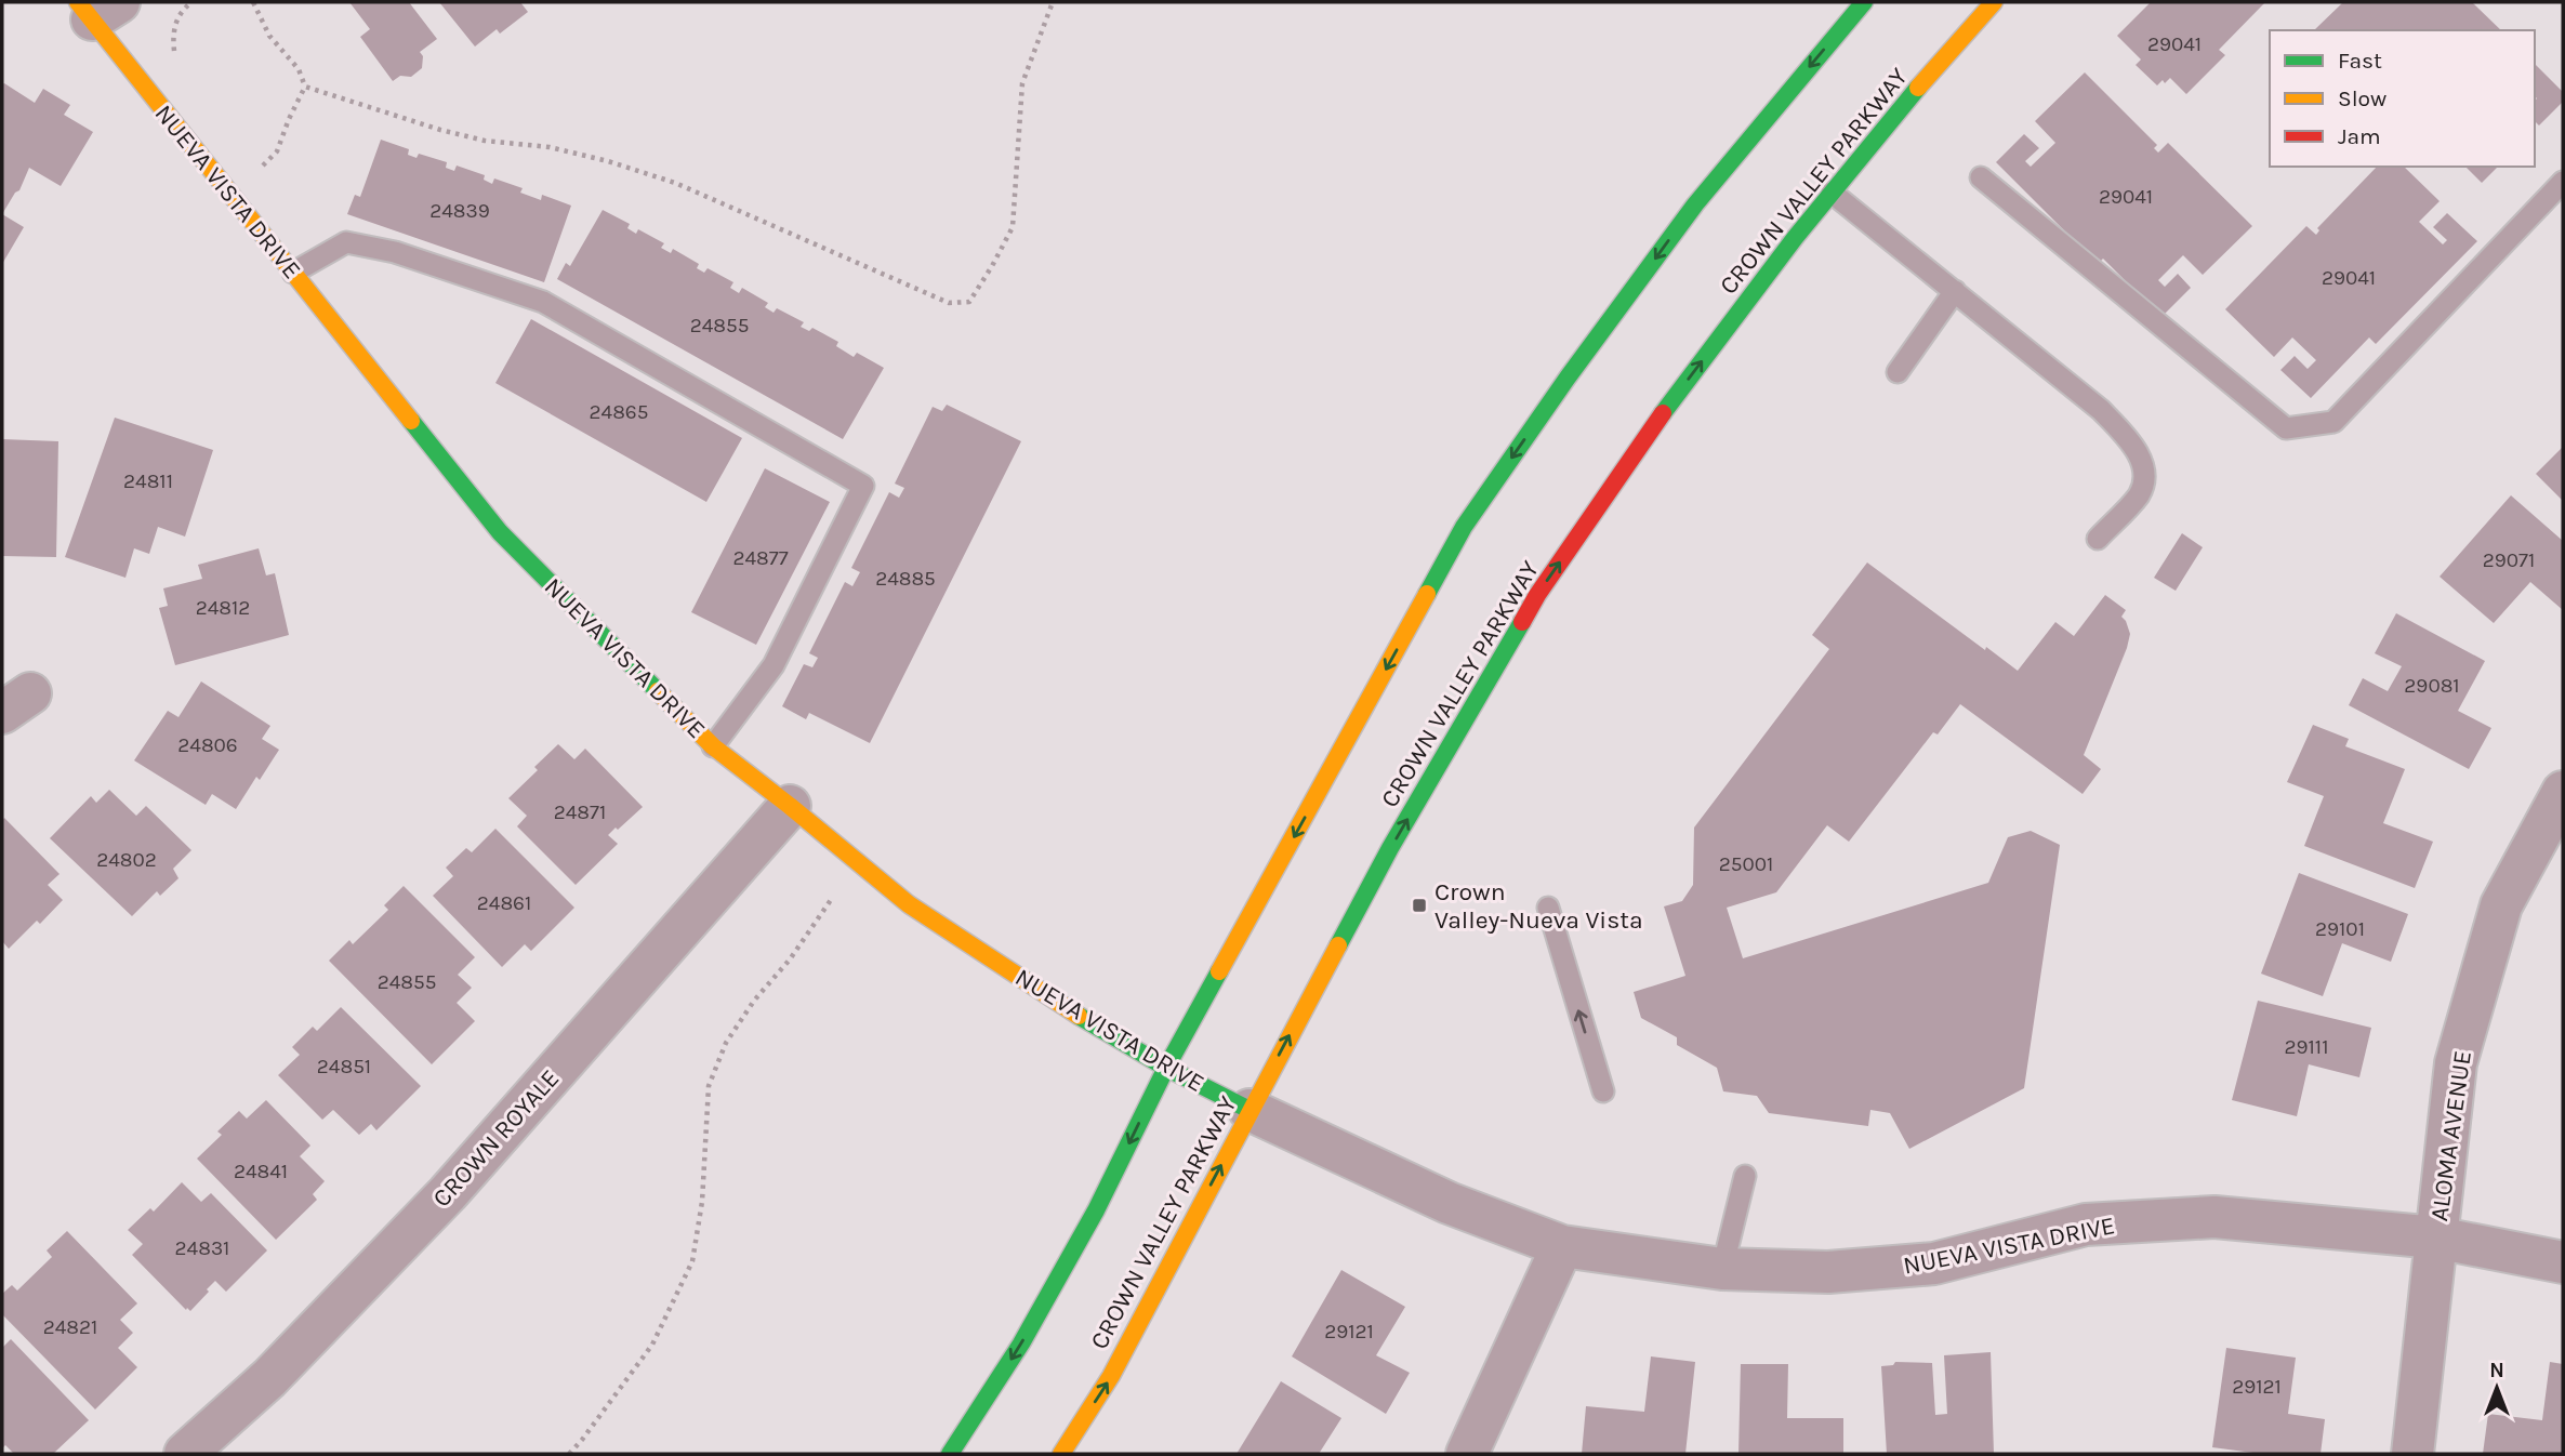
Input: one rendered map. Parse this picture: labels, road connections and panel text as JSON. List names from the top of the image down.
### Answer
{
  "streets": {
    "main road": ["CROWN VALLEY PARKWAY", "NUEVA VISTA DRIVE"],
    "street": ["ALOMA AVENUE", "CROWN ROYALE"]
  },
  "crossings": [
    ["CROWN VALLEY PARKWAY", "NUEVA VISTA DRIVE"],
    ["NUEVA VISTA DRIVE", "ALOMA AVENUE"],
    ["NUEVA VISTA DRIVE", "CROWN ROYALE"]
  ],
  "places": {
    "transit": ["Crown Valley-Nueva Vista"]
  },
  "house_numbers": [
    "29041",
    "29041",
    "24839",
    "29041",
    "24855",
    "24865",
    "24811",
    "24877",
    "29071",
    "24885",
    "24812",
    "29081",
    "24806",
    "24871",
    "24802",
    "25001",
    "24861",
    "29101",
    "24855",
    "29111",
    "24851",
    "24841",
    "24831",
    "24821",
    "29121",
    "29121"
  ],
  "legend": ["Fast", "Slow", "Jam"],
  "north": "top"
}
